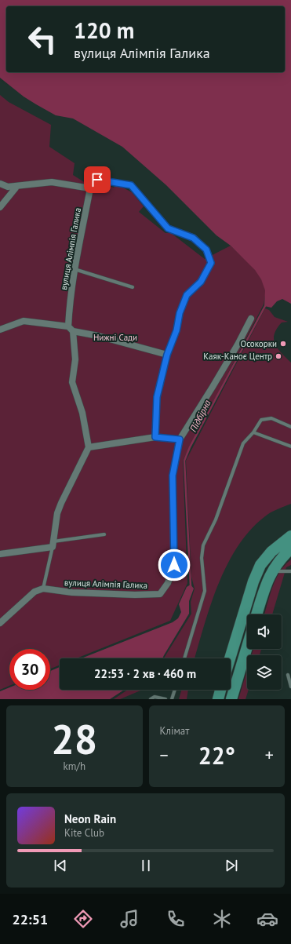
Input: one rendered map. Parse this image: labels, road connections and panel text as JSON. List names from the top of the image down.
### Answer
{
  "streets": {
    "street": ["вулиця Алімпія Галика"]
  },
  "water": ["Підбірна"],
  "parks": ["Нижні Сади"],
  "places": ["Осокорки", "Каяк-Каноє Центр"],
  "page": {
    "turn": ["120 m", "вулиця Алімпія Галика"],
    "limit": "30",
    "trip": "22:53 · 2 хв · 460 m",
    "tile": [
      ["28", "km/h"],
      "Клімат"
    ],
    "heat": ["−", "22°", "+"],
    "song": ["Neon Rain", "Kite Club"],
    "tabs": "22:51"
  }
}
